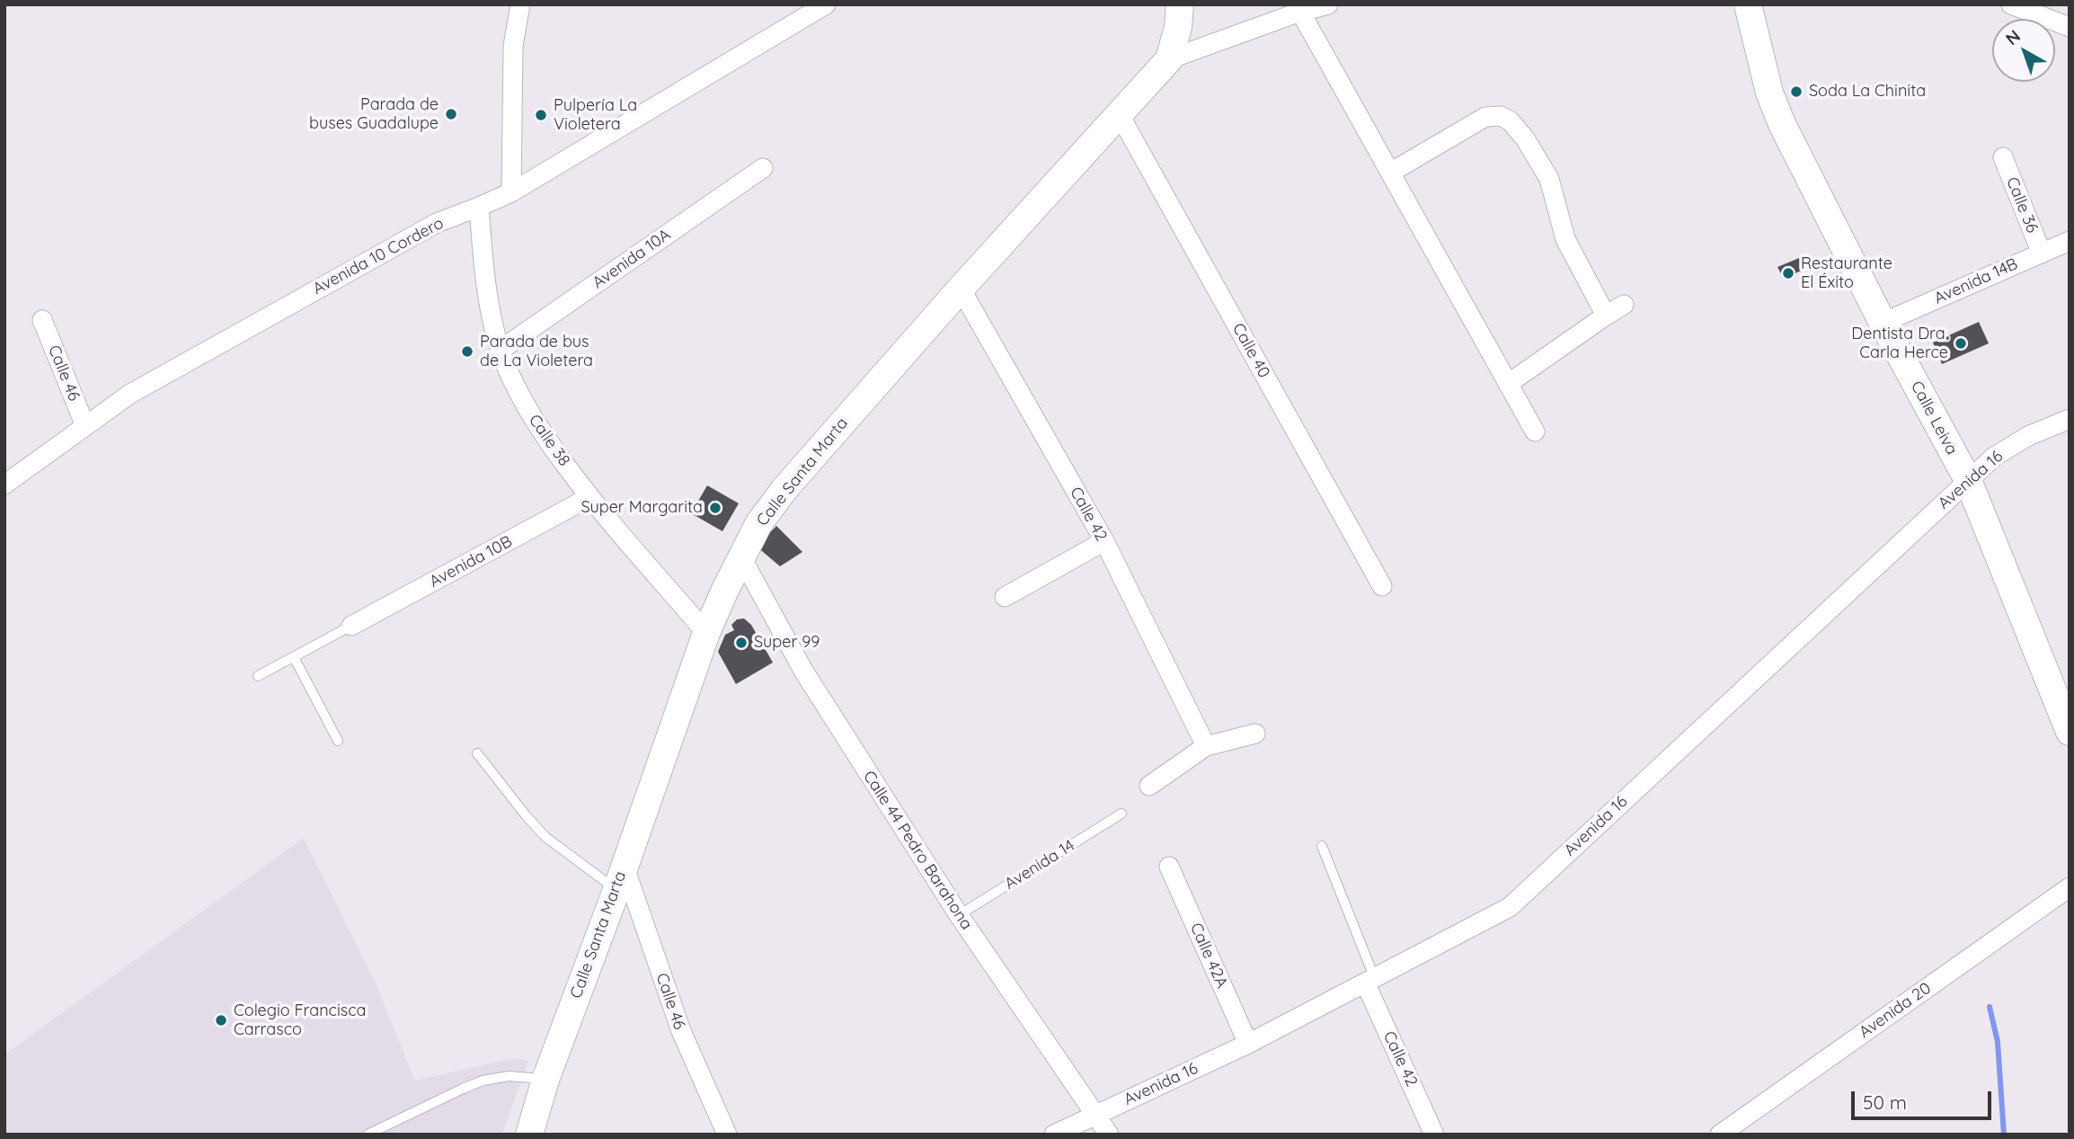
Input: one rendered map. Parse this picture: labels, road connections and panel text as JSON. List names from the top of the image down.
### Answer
{
  "streets": {
    "street": [
      "Calle 36",
      "Avenida 10 Cordero",
      "Avenida 10A",
      "Avenida 14B",
      "Calle 40",
      "Calle 46",
      "Calle Leiva",
      "Calle 38",
      "Calle Santa Marta",
      "Avenida 16",
      "Calle 42",
      "Avenida 10B",
      "Calle 44 Pedro Barahona",
      "Calle 42A",
      "Avenida 20"
    ],
    "lane": ["Avenida 14"]
  },
  "crossings": [
    ["Calle 36", "Avenida 14B"],
    ["Avenida 10 Cordero", "Calle 46"],
    ["Avenida 10 Cordero", "Calle 38"],
    ["Avenida 10A", "Calle 38"],
    ["Avenida 14B", "Calle Leiva"],
    ["Calle 40", "Calle Santa Marta"],
    ["Calle 46", "Calle Santa Marta"],
    ["Calle Leiva", "Avenida 16"],
    ["Calle 38", "Calle Santa Marta"],
    ["Calle 38", "Avenida 10B"],
    ["Calle Santa Marta", "Calle 42"],
    ["Calle Santa Marta", "Calle 44 Pedro Barahona"],
    ["Avenida 16", "Calle 42"],
    ["Avenida 16", "Calle 44 Pedro Barahona"],
    ["Avenida 16", "Calle 42A"],
    ["Calle 44 Pedro Barahona", "Avenida 14"]
  ],
  "places": [
    "Soda La Chinita",
    "Parada de buses Guadalupe",
    "Pulpería La Violetera",
    "Restaurante El Éxito",
    "Dentista Dra. Carla Herce",
    "Parada de bus de La Violetera",
    "Super Margarita",
    "Super 99",
    "Colegio Francisca Carrasco"
  ],
  "scale_bar": "50 m",
  "north": "top left"
}
